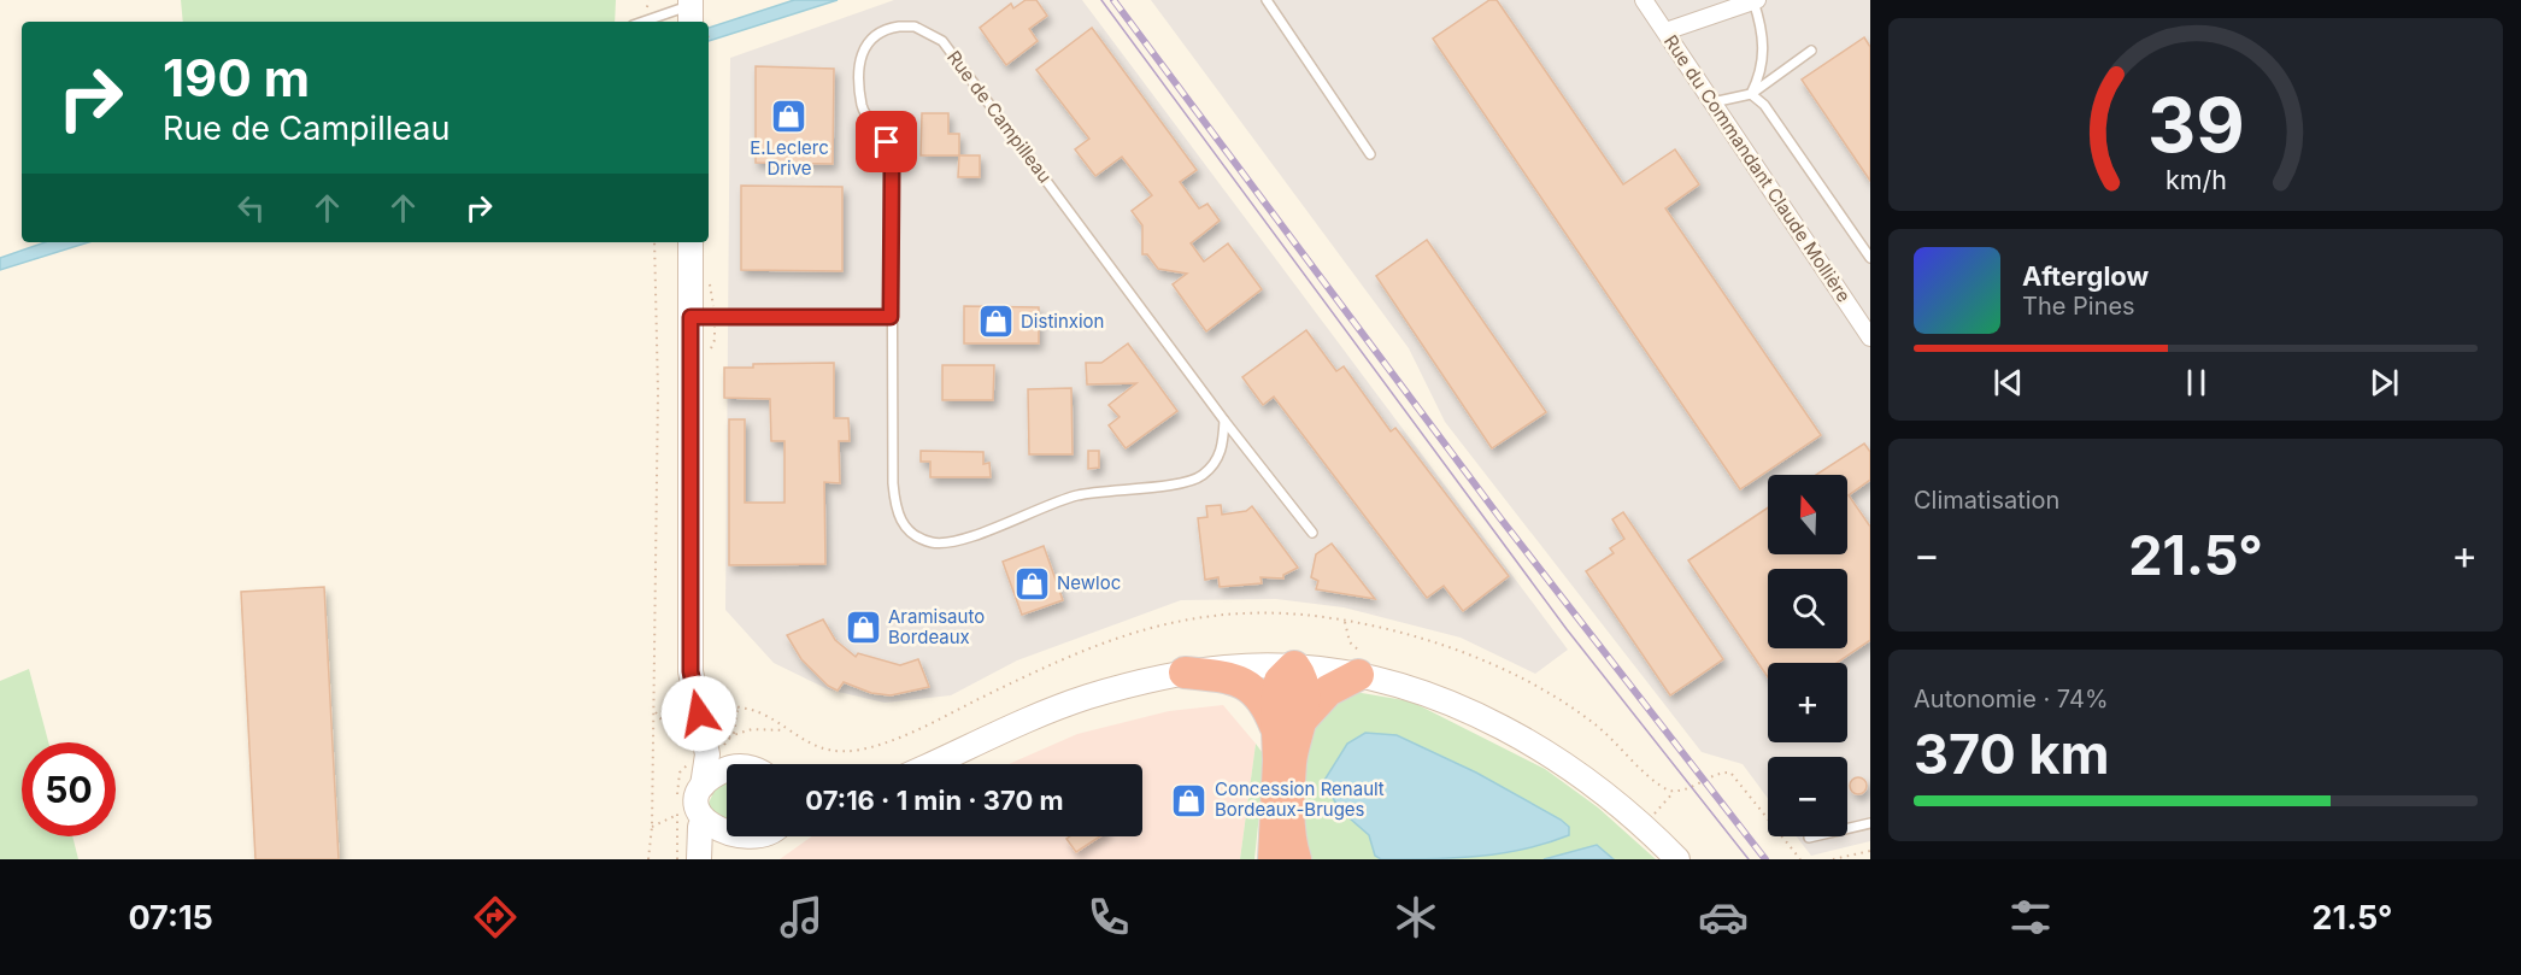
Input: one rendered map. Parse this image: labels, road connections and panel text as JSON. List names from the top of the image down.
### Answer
{
  "streets": {
    "street": ["Rue du Commandant Claude Mollière"],
    "lane": ["Rue de Campilleau"]
  },
  "places": {
    "shop": [
      "E.Leclerc Drive",
      "Distinxion",
      "Newloc",
      "Aramisauto Bordeaux",
      "Concession Renault Bordeaux-Bruges"
    ]
  },
  "north": "top",
  "page": {
    "turn": ["190 m", "Rue de Campilleau"],
    "song": ["Afterglow", "The Pines"],
    "tile": [
      "Climatisation",
      ["Autonomie · 74%", "370 km"]
    ],
    "map_buttons": ["+", "−"],
    "heat": ["−", "21.5°", "+"],
    "limit": "50",
    "trip": "07:16 · 1 min · 370 m",
    "tabs": ["07:15", "21.5°"],
    "gauge": ["39", "km/h"]
  }
}
